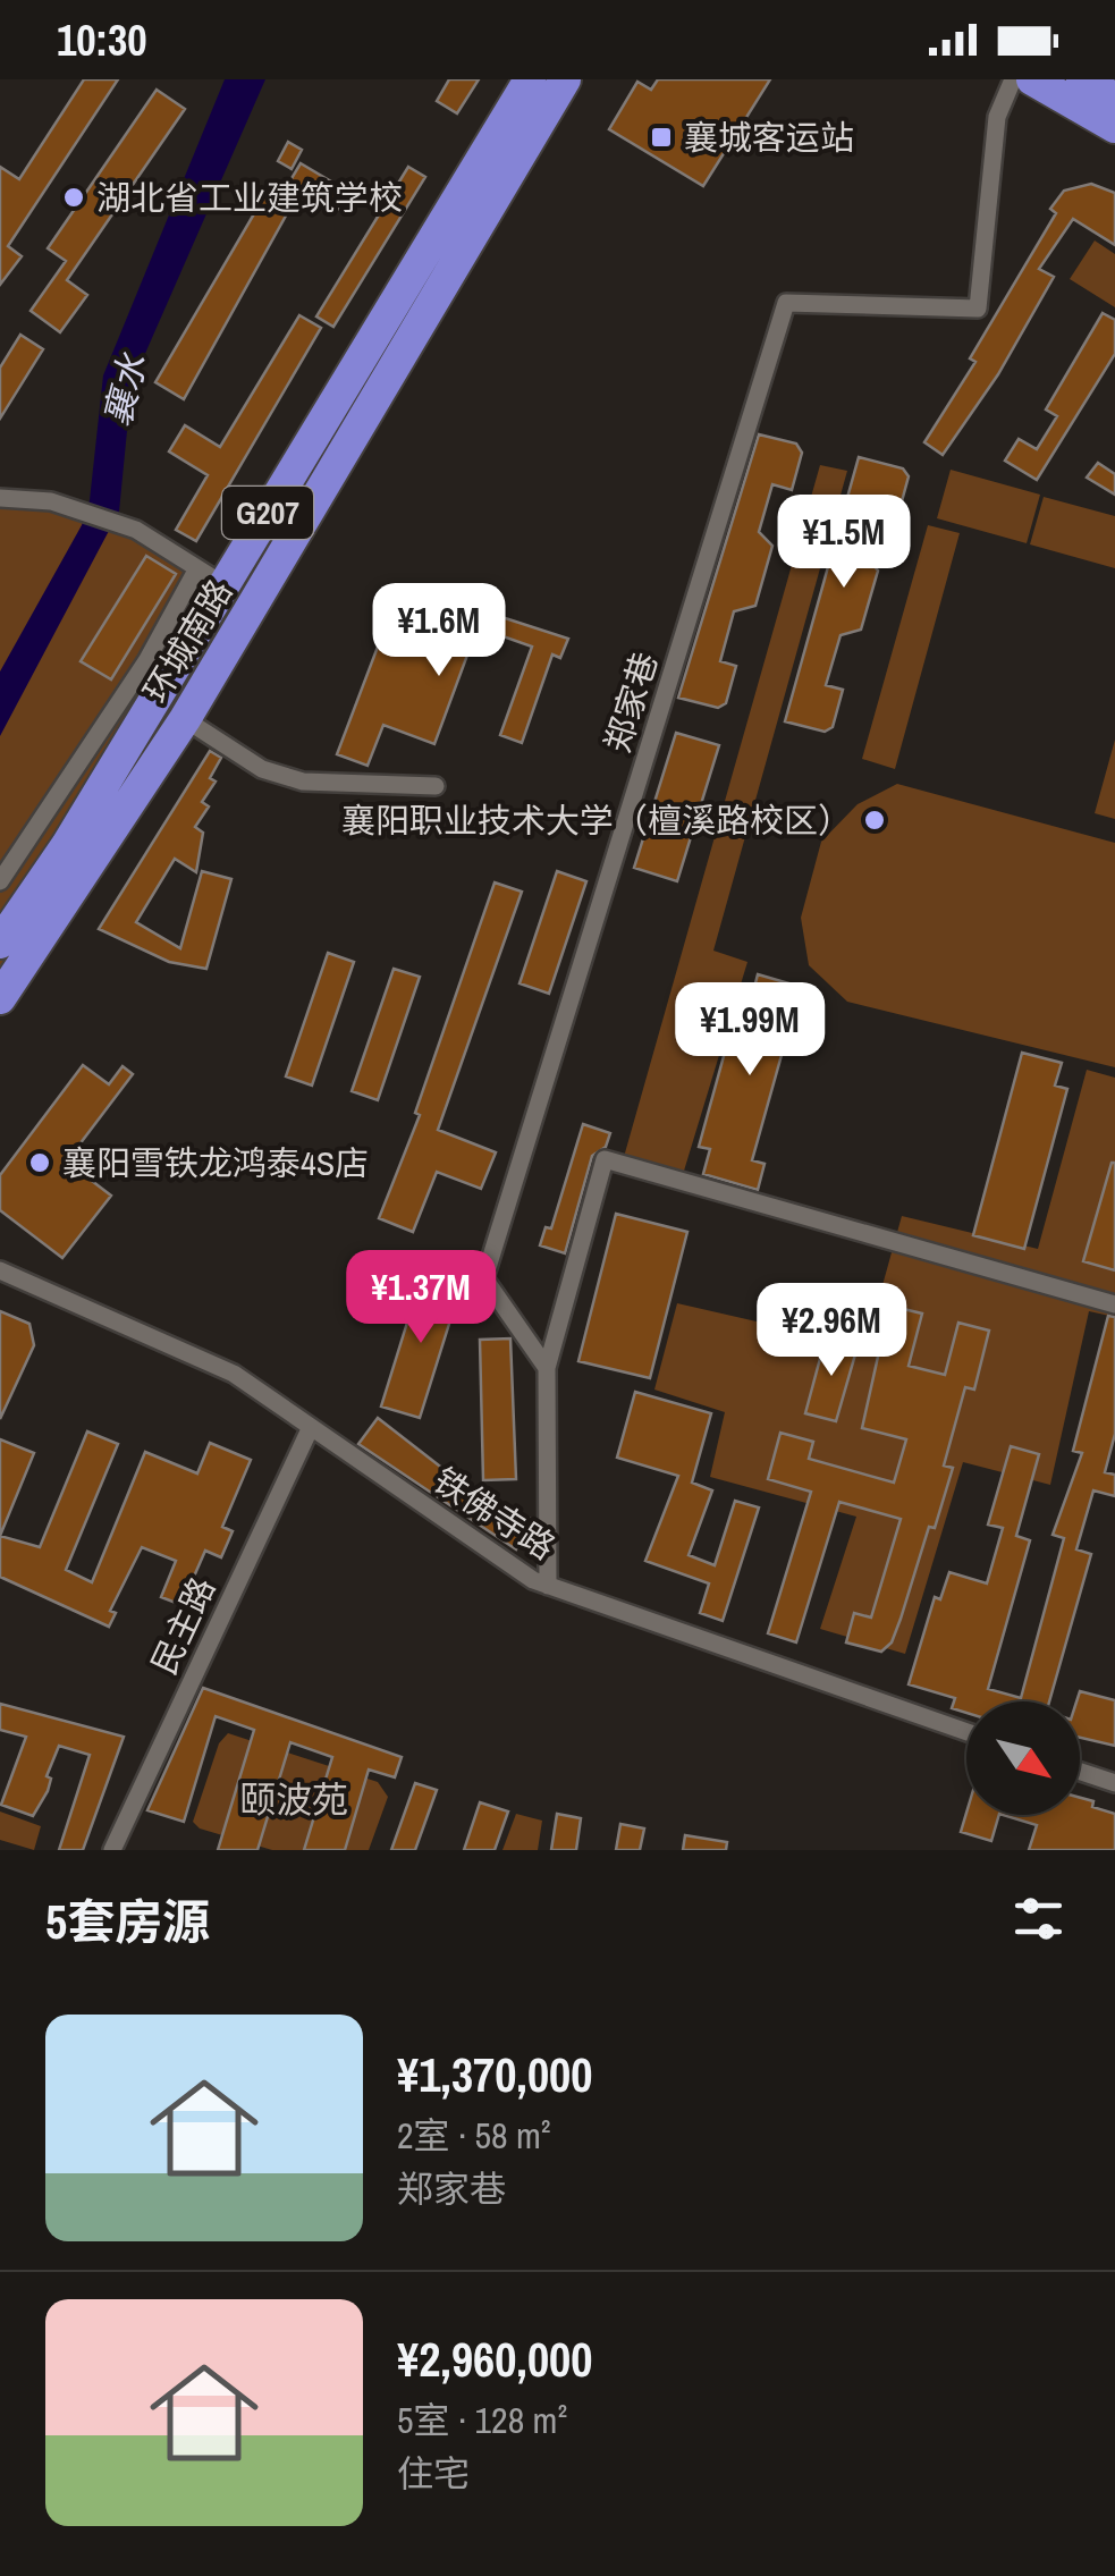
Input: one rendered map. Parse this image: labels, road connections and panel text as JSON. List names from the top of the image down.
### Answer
{
  "streets": {
    "highway": ["G207", "环城南路"],
    "street": ["郑家巷", "铁佛寺路", "民主路"]
  },
  "crossings": [
    ["铁佛寺路", "民主路"]
  ],
  "districts": ["颐波苑"],
  "water": ["襄水"],
  "places": {
    "transit": ["襄城客运站"],
    "other": ["湖北省工业建筑学校", "襄阳职业技术大学（檀溪路校区）", "襄阳雪铁龙鸿泰4S店"]
  },
  "north": "bottom right",
  "page": {
    "status": "10:30",
    "price": [
      "¥1.5M",
      "¥1.6M",
      "¥1.99M",
      "¥1.37M",
      "¥2.96M"
    ],
    "heading": "5套房源",
    "list": [
      {
        "name": "¥1,370,000",
        "note": "2室 · 58 m² · 郑家巷"
      },
      {
        "name": "¥2,960,000",
        "note": "5室 · 128 m² · 住宅"
      }
    ]
  }
}
